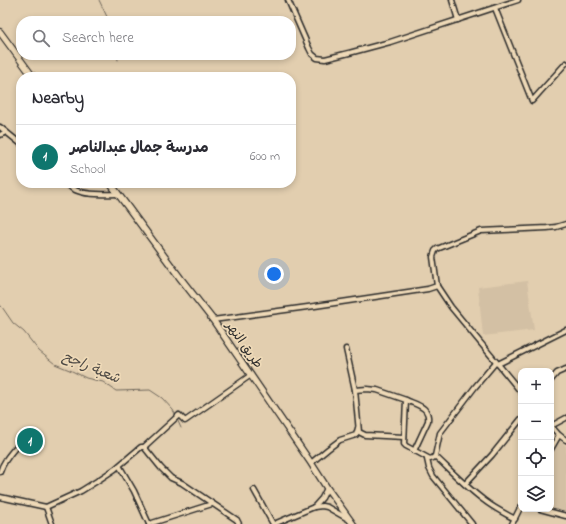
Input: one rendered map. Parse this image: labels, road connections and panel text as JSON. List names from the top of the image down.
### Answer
{
  "streets": {
    "main road": ["طريق النهر"]
  },
  "water": ["شعبة راجح"],
  "page": {
    "search": "Search here",
    "heading": "Nearby",
    "list": [
      {
        "mark": "1",
        "name": "مدرسة جمال عبدالناصر",
        "note": "School",
        "value": "600 m"
      }
    ],
    "map_buttons": ["+", "−"],
    "pins": "1"
  }
}
